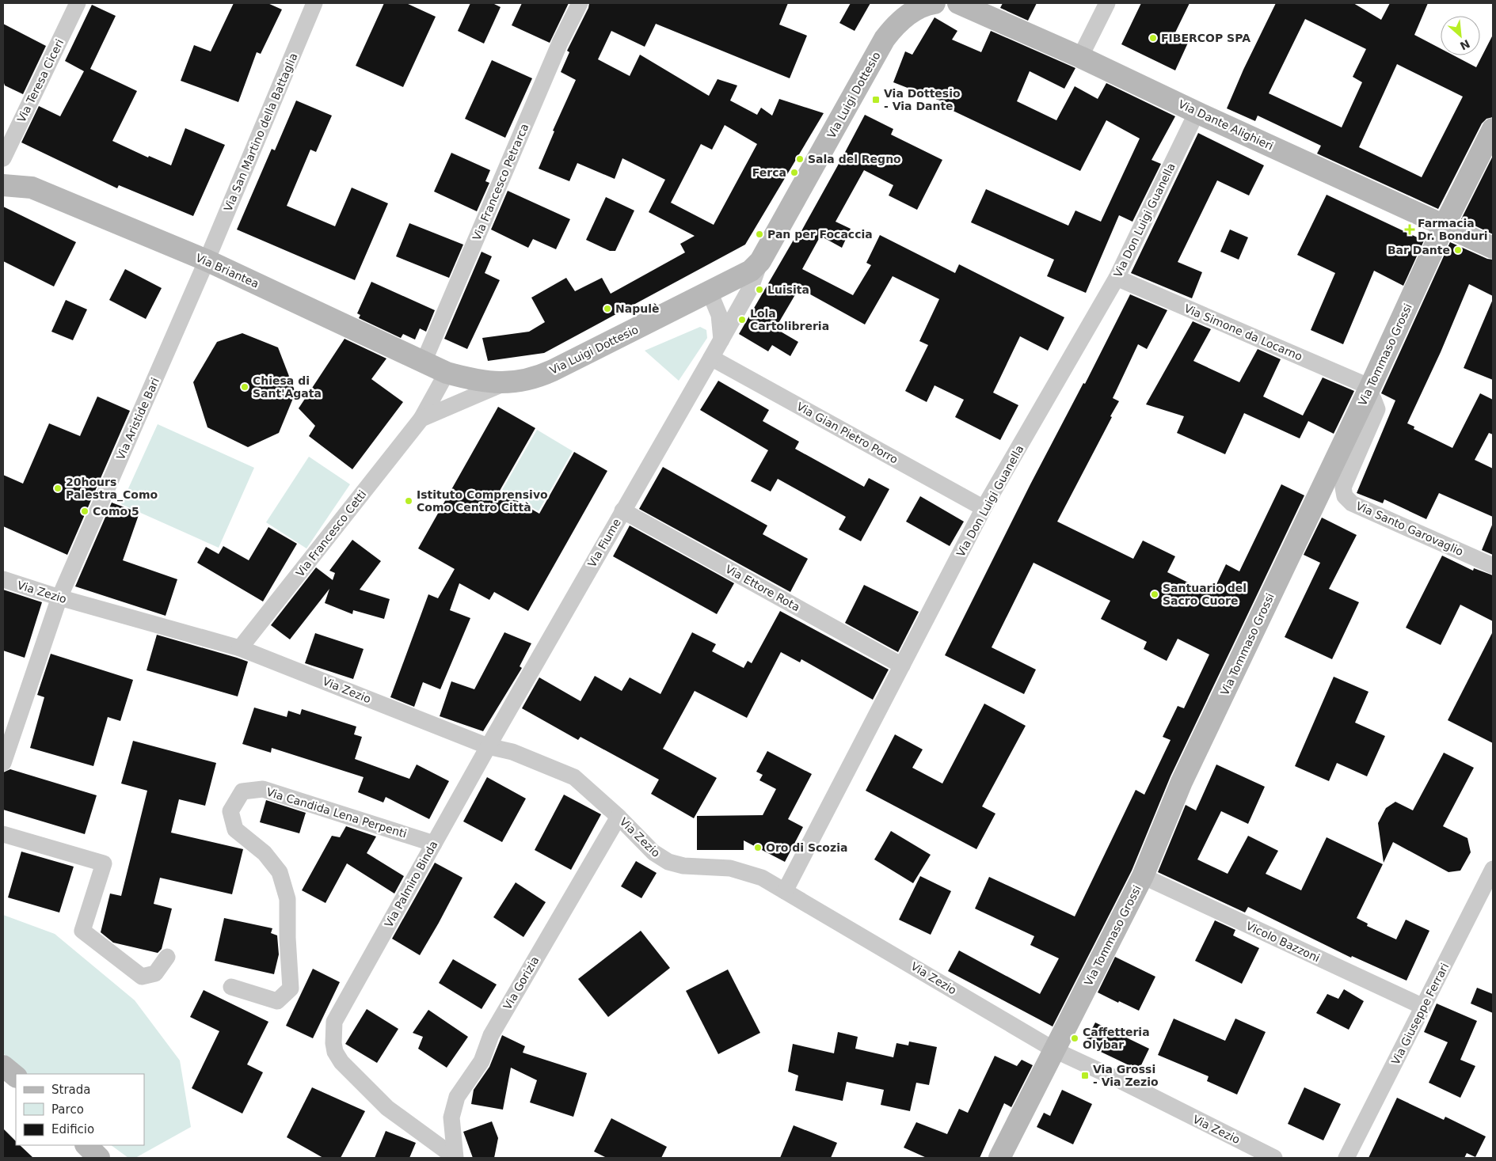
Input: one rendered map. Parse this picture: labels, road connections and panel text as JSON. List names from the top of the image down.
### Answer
{
  "streets": {
    "main road": [
      "Via Luigi Dottesio",
      "Via Dante Alighieri",
      "Via Briantea",
      "Via Tommaso Grossi"
    ],
    "street": [
      "Via Teresa Ciceri",
      "Via San Martino della Battaglia",
      "Via Francesco Petrarca",
      "Via Don Luigi Guanella",
      "Via Simone da Locarno",
      "Via Aristide Bari",
      "Via Gian Pietro Porro",
      "Via Santo Garovaglio",
      "Via Francesco Cetti",
      "Via Fiume",
      "Via Ettore Rota",
      "Via Zezio",
      "Via Candida Lena Perpenti",
      "Via Palmiro Binda",
      "Vicolo Bazzoni",
      "Via Gorizia",
      "Via Giuseppe Ferrari"
    ]
  },
  "crossings": [
    ["Via Luigi Dottesio", "Via Briantea"],
    ["Via Luigi Dottesio", "Via Francesco Cetti"],
    ["Via Luigi Dottesio", "Via Fiume"],
    ["Via Dante Alighieri", "Via Don Luigi Guanella"],
    ["Via Dante Alighieri", "Via Tommaso Grossi"],
    ["Via San Martino della Battaglia", "Via Briantea"],
    ["Via San Martino della Battaglia", "Via Aristide Bari"],
    ["Via Francesco Petrarca", "Via Briantea"],
    ["Via Don Luigi Guanella", "Via Simone da Locarno"],
    ["Via Don Luigi Guanella", "Via Gian Pietro Porro"],
    ["Via Don Luigi Guanella", "Via Ettore Rota"],
    ["Via Don Luigi Guanella", "Via Zezio"],
    ["Via Briantea", "Via Aristide Bari"],
    ["Via Briantea", "Via Francesco Cetti"],
    ["Via Simone da Locarno", "Via Tommaso Grossi"],
    ["Via Simone da Locarno", "Via Santo Garovaglio"],
    ["Via Tommaso Grossi", "Via Santo Garovaglio"],
    ["Via Tommaso Grossi", "Via Zezio"],
    ["Via Tommaso Grossi", "Vicolo Bazzoni"],
    ["Via Aristide Bari", "Via Zezio"],
    ["Via Gian Pietro Porro", "Via Fiume"],
    ["Via Francesco Cetti", "Via Zezio"],
    ["Via Fiume", "Via Ettore Rota"],
    ["Via Fiume", "Via Zezio"],
    ["Via Fiume", "Via Palmiro Binda"],
    ["Via Zezio", "Via Palmiro Binda"],
    ["Via Zezio", "Via Gorizia"],
    ["Via Candida Lena Perpenti", "Via Palmiro Binda"],
    ["Vicolo Bazzoni", "Via Giuseppe Ferrari"]
  ],
  "places": {
    "other": [
      "FIBERCOP SPA",
      "Sala del Regno",
      "Ferca",
      "Pan per Focaccia",
      "Bar Dante",
      "Luisita",
      "Napulè",
      "Lola Cartolibreria",
      "Chiesa di Sant'Agata",
      "20hours Palestra_Como",
      "Istituto Comprensivo Como Centro Città",
      "Como 5",
      "Santuario del Sacro Cuore",
      "Oro di Scozia",
      "Caffetteria Olybar"
    ],
    "transit": ["Via Dottesio - Via Dante", "Via Grossi - Via Zezio"],
    "health": ["Farmacia Dr. Bonduri"]
  },
  "legend": ["Strada", "Parco", "Edificio"],
  "north": "bottom right"
}
